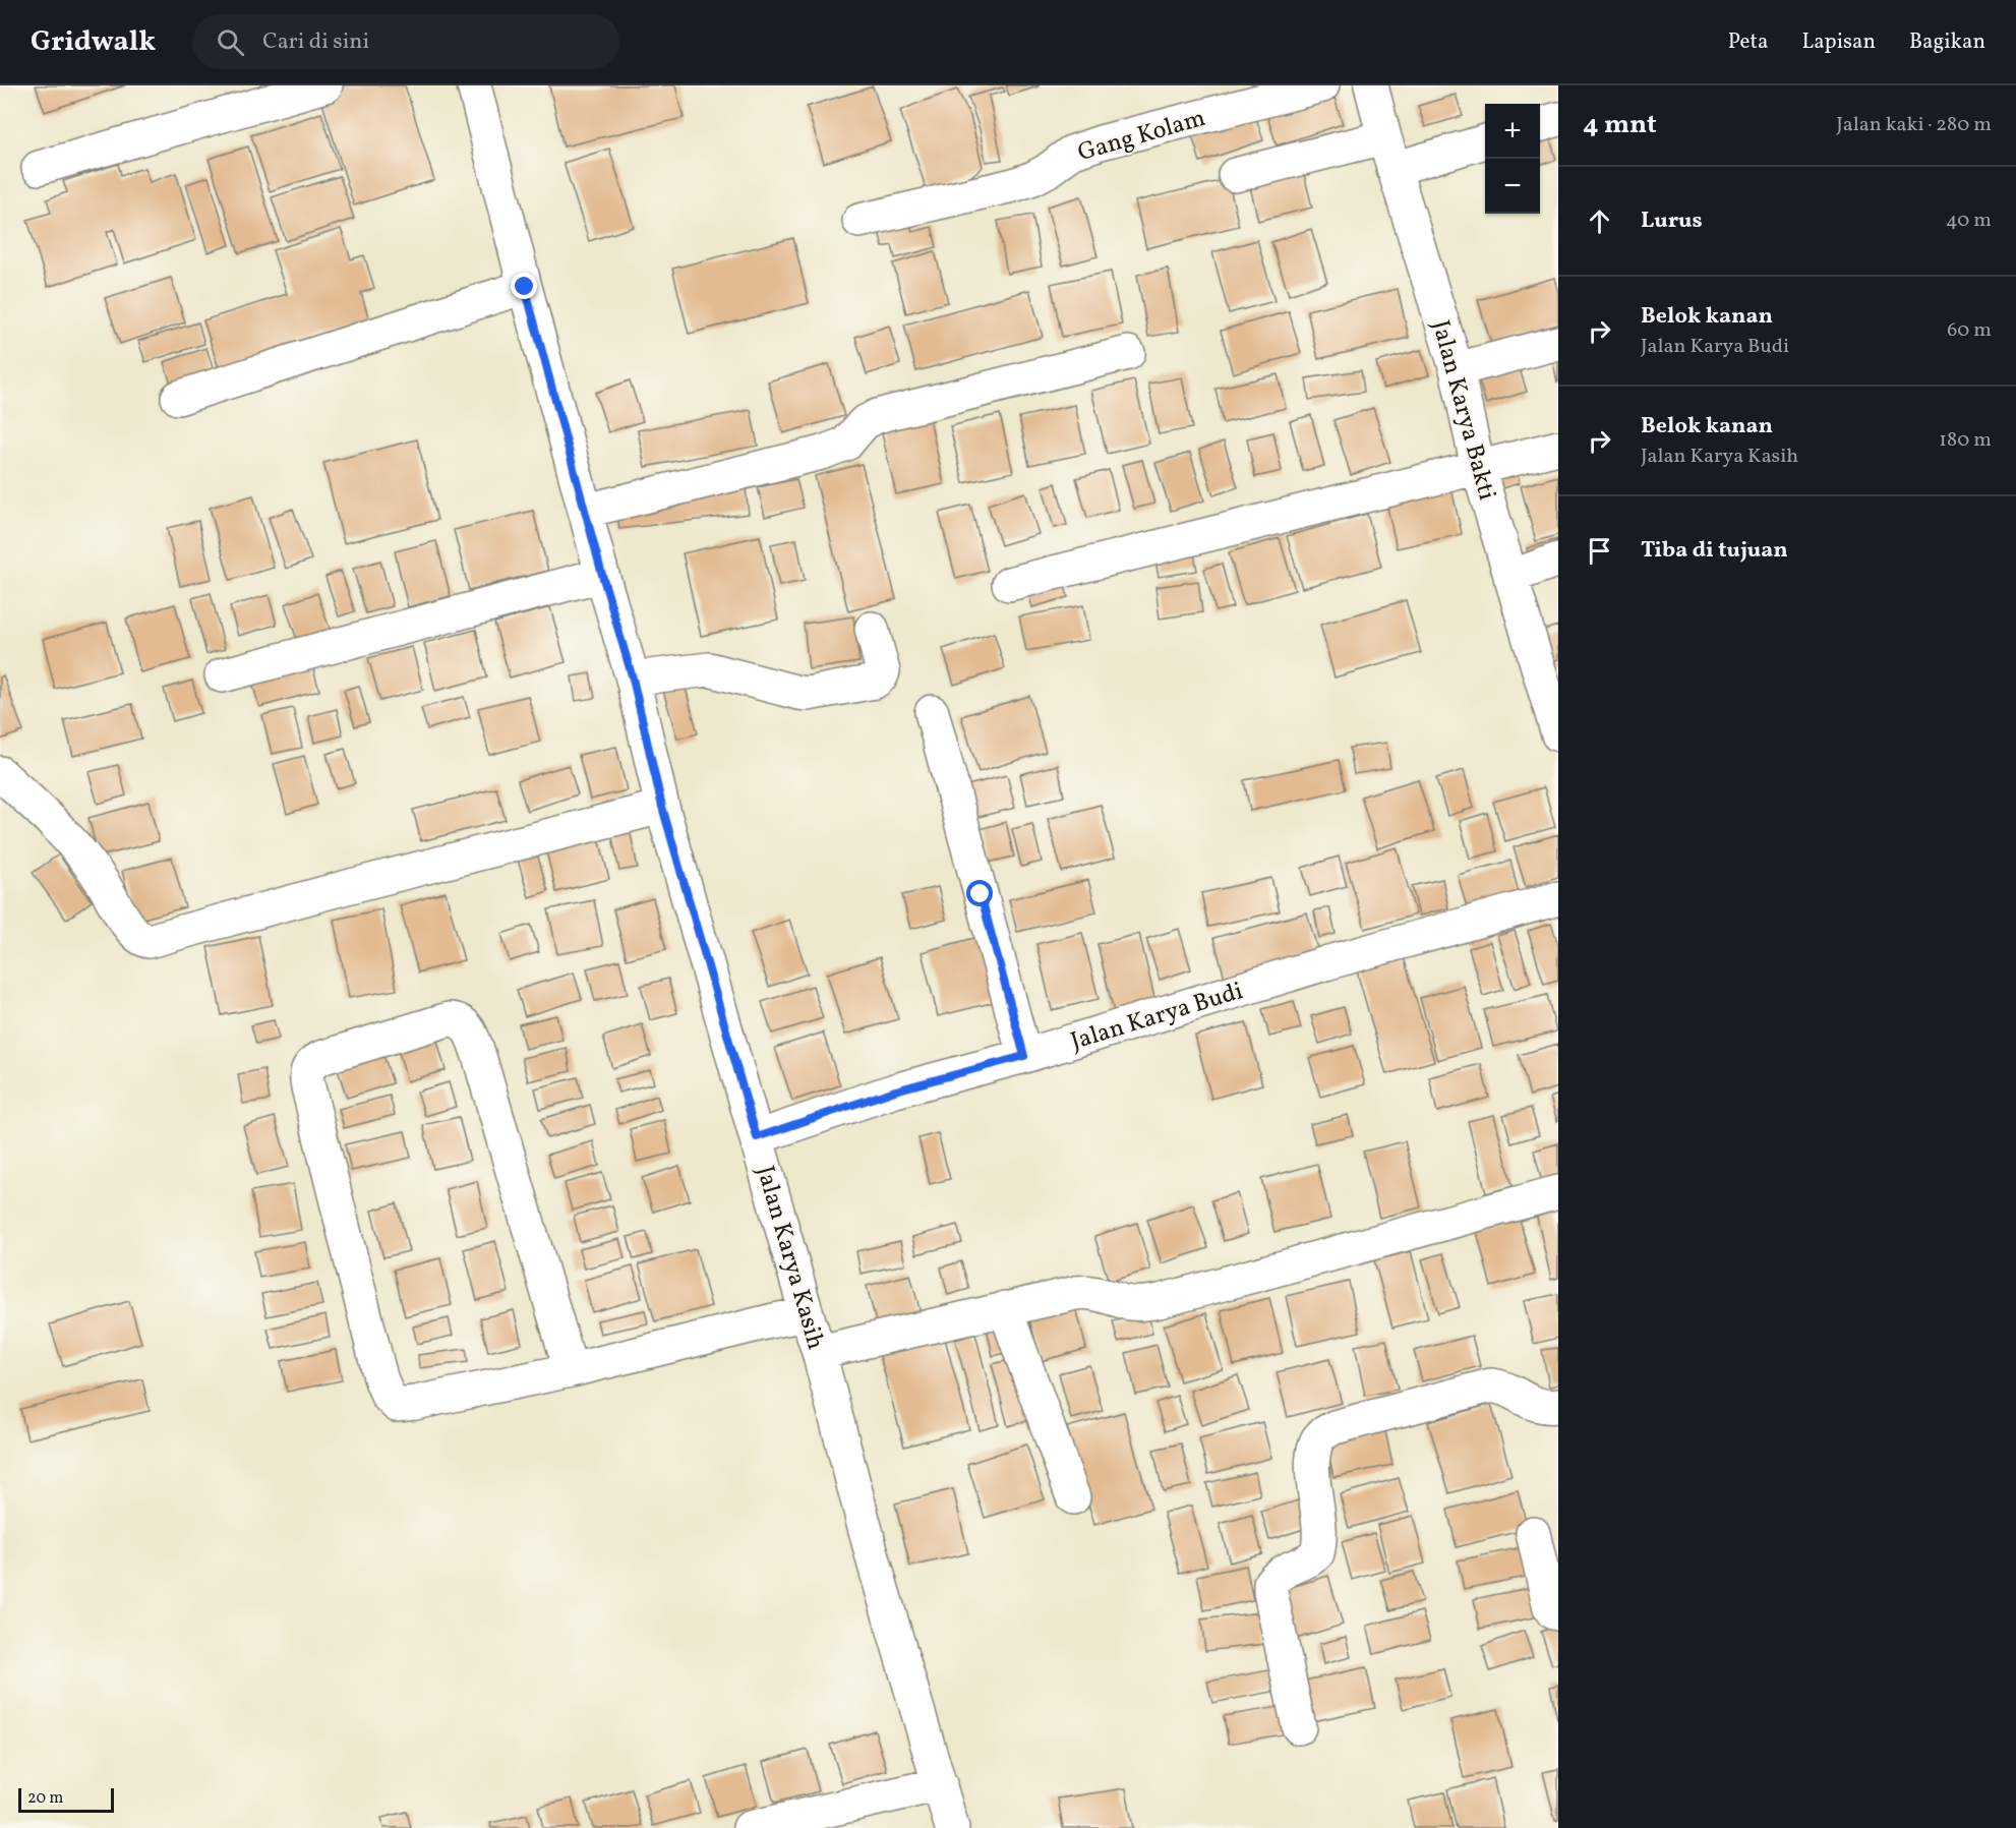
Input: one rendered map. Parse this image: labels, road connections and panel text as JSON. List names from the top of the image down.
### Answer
{
  "streets": {
    "street": [
      "Gang Kolam",
      "Jalan Karya Bakti",
      "Jalan Karya Budi",
      "Jalan Karya Kasih"
    ]
  },
  "crossings": [
    ["Jalan Karya Budi", "Jalan Karya Kasih"]
  ],
  "scale_bar": "20 m",
  "page": {
    "header": "Gridwalk",
    "search": "Cari di sini",
    "nav": ["Peta", "Lapisan", "Bagikan"],
    "heading": ["4 mnt", "Jalan kaki · 280 m"],
    "map_buttons": ["+", "−"],
    "list": [
      ["Lurus", "40 m"],
      ["Belok kanan", "Jalan Karya Budi", "60 m"],
      ["Belok kanan", "Jalan Karya Kasih", "180 m"],
      "Tiba di tujuan"
    ],
    "scale": "20 m"
  }
}
